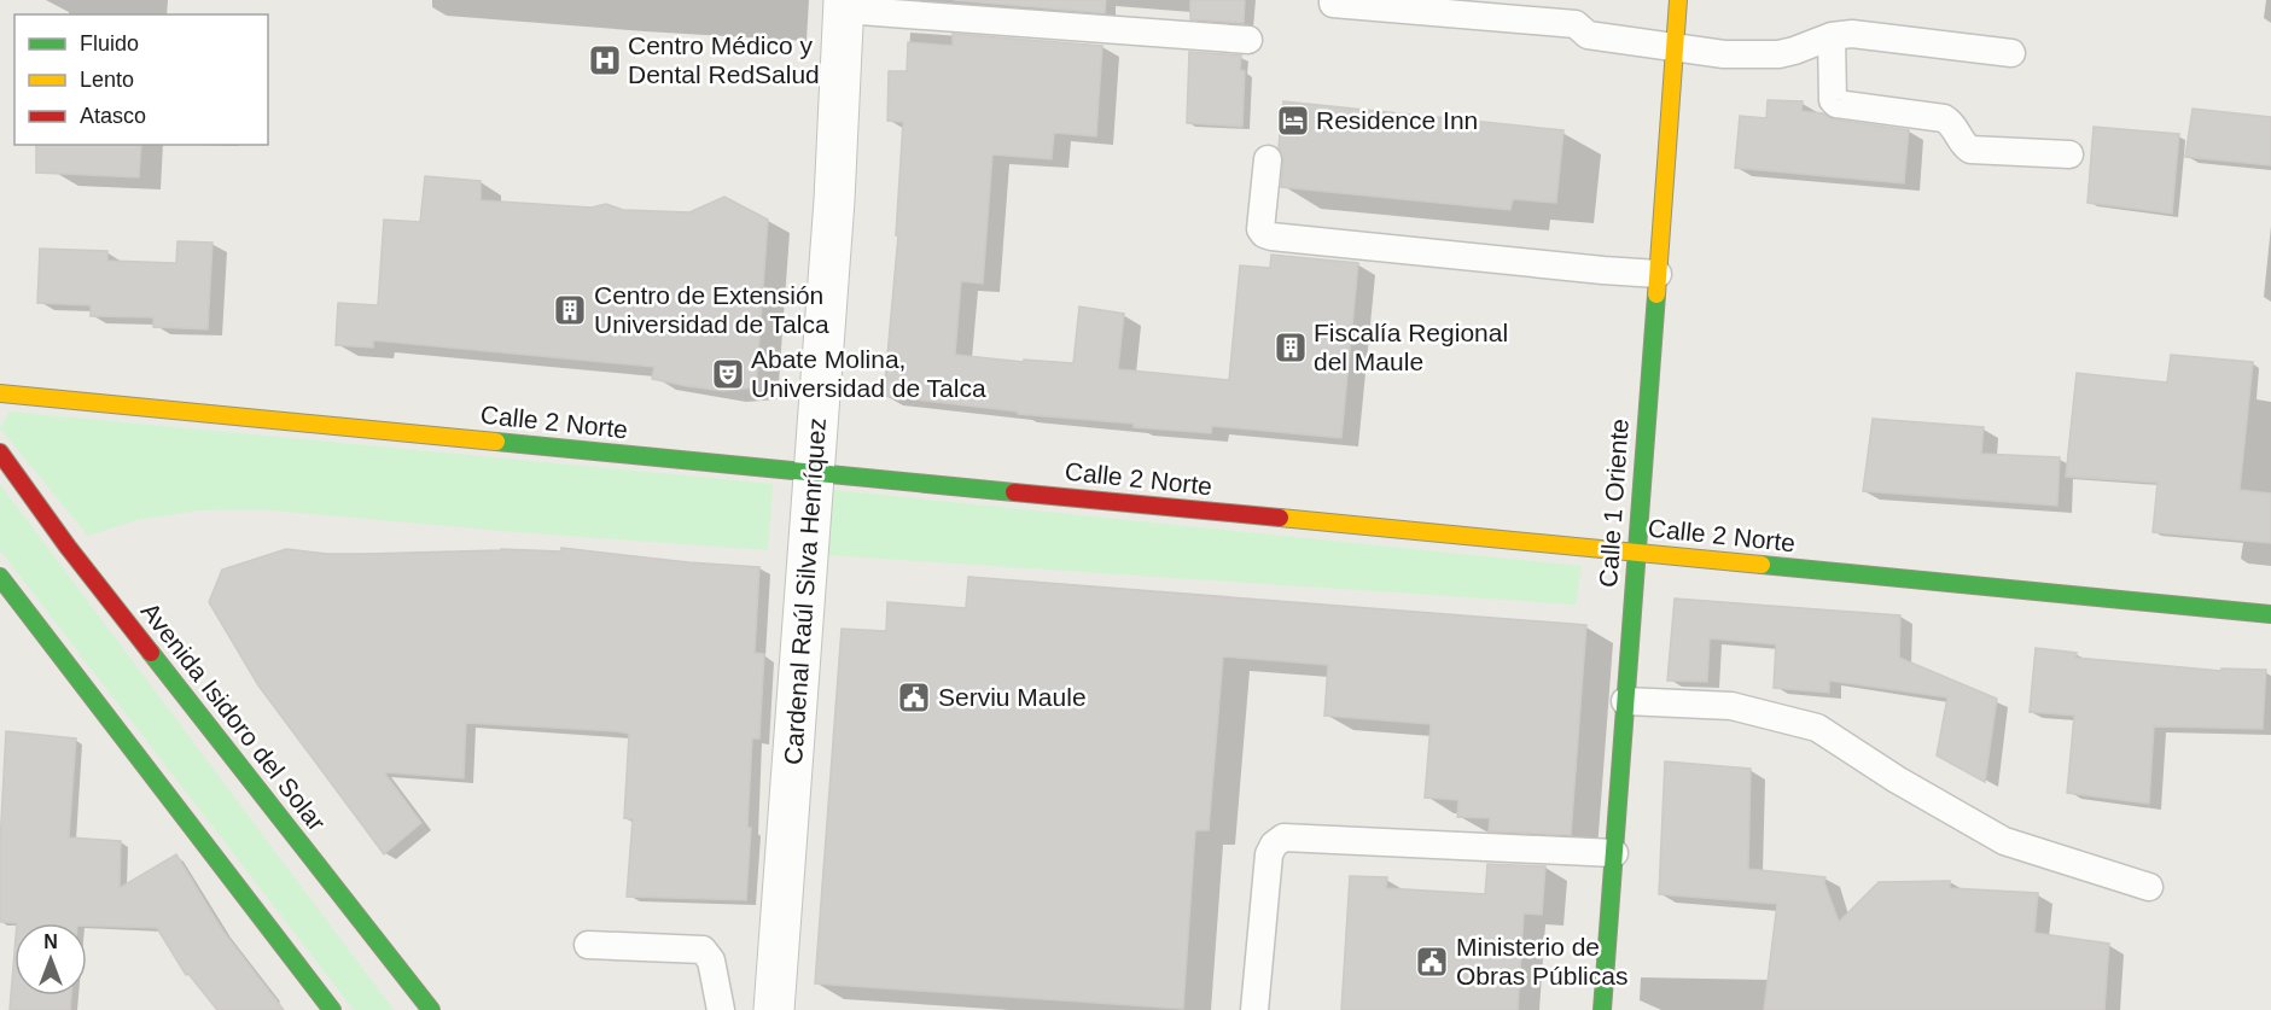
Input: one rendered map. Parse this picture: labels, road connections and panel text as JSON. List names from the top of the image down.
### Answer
{
  "streets": {
    "main road": ["Calle 2 Norte", "Calle 1 Oriente", "Avenida Isidoro del Solar"],
    "street": ["Cardenal Raúl Silva Henríquez"]
  },
  "crossings": [
    ["Calle 2 Norte", "Calle 1 Oriente"],
    ["Calle 2 Norte", "Cardenal Raúl Silva Henríquez"]
  ],
  "places": {
    "hospital": ["Centro Médico y Dental RedSalud"],
    "hotel": ["Residence Inn"],
    "building": ["Centro de Extensión Universidad de Talca", "Fiscalía Regional del Maule"],
    "theatre": ["Abate Molina, Universidad de Talca"],
    "public building": ["Serviu Maule", "Ministerio de Obras Públicas"]
  },
  "legend": ["Fluido", "Lento", "Atasco"],
  "north": "top"
}
